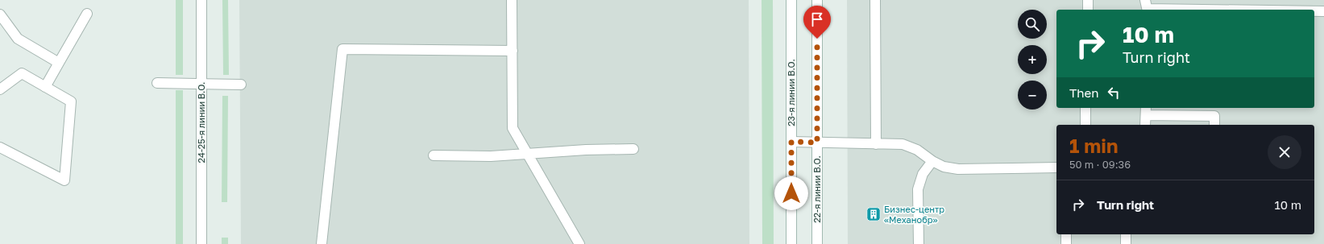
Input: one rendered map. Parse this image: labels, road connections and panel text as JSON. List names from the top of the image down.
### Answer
{
  "streets": {
    "street": ["23-я линии В.О.", "24-25-я линии В.О.", "22-я линии В.О."]
  },
  "places": {
    "building": ["Бизнес-центр «Механобр»"]
  },
  "page": {
    "map_buttons": ["+", "−"],
    "turn": ["10 m", "Turn right"],
    "then": "Then",
    "heading": ["1 min", "50 m · 09:36"],
    "list": [
      {
        "name": "Turn right",
        "value": "10 m"
      }
    ]
  }
}
